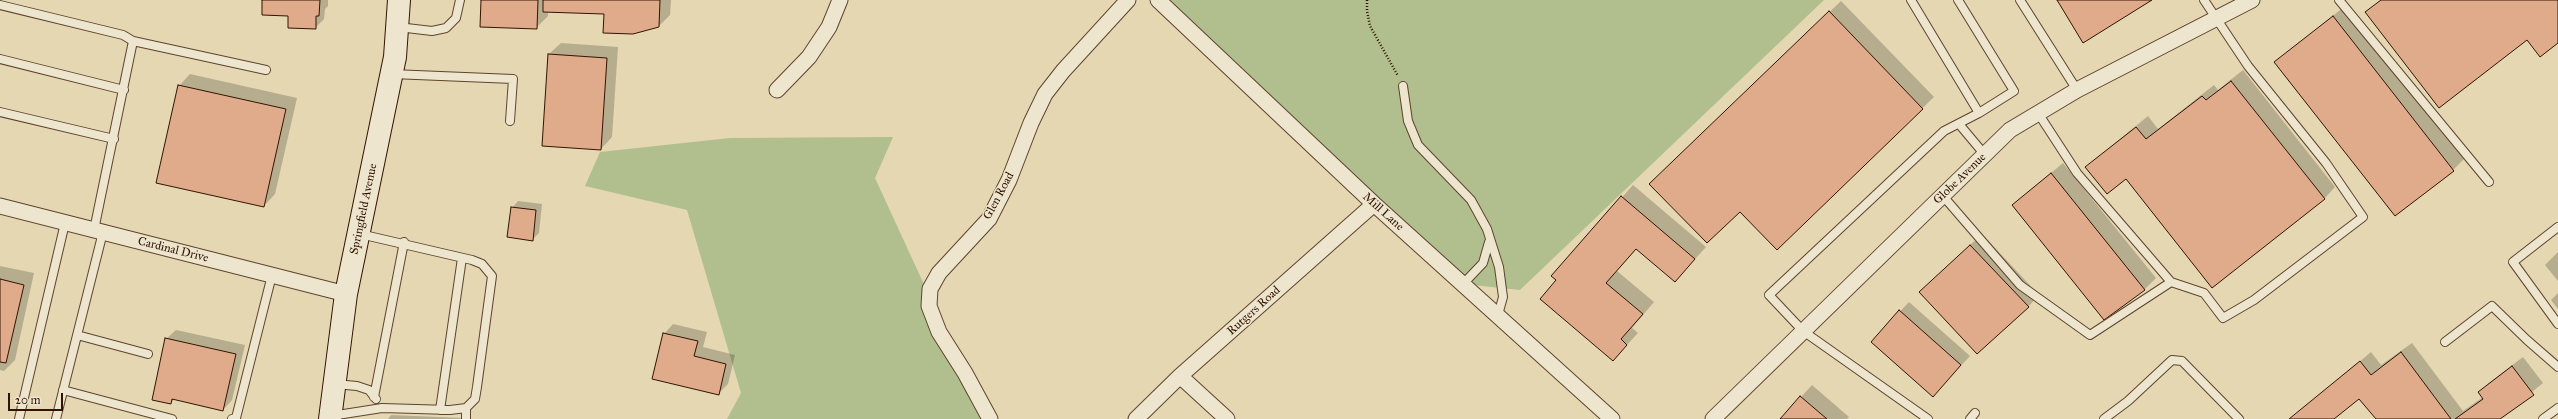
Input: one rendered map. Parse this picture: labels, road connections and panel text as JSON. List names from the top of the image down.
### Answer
{
  "streets": {
    "main road": ["Springfield Avenue"],
    "street": [
      "Globe Avenue",
      "Glen Road",
      "Mill Lane",
      "Cardinal Drive",
      "Rutgers Road"
    ]
  },
  "crossings": [
    ["Springfield Avenue", "Cardinal Drive"],
    ["Mill Lane", "Rutgers Road"]
  ],
  "scale_bar": "20 m"
}
